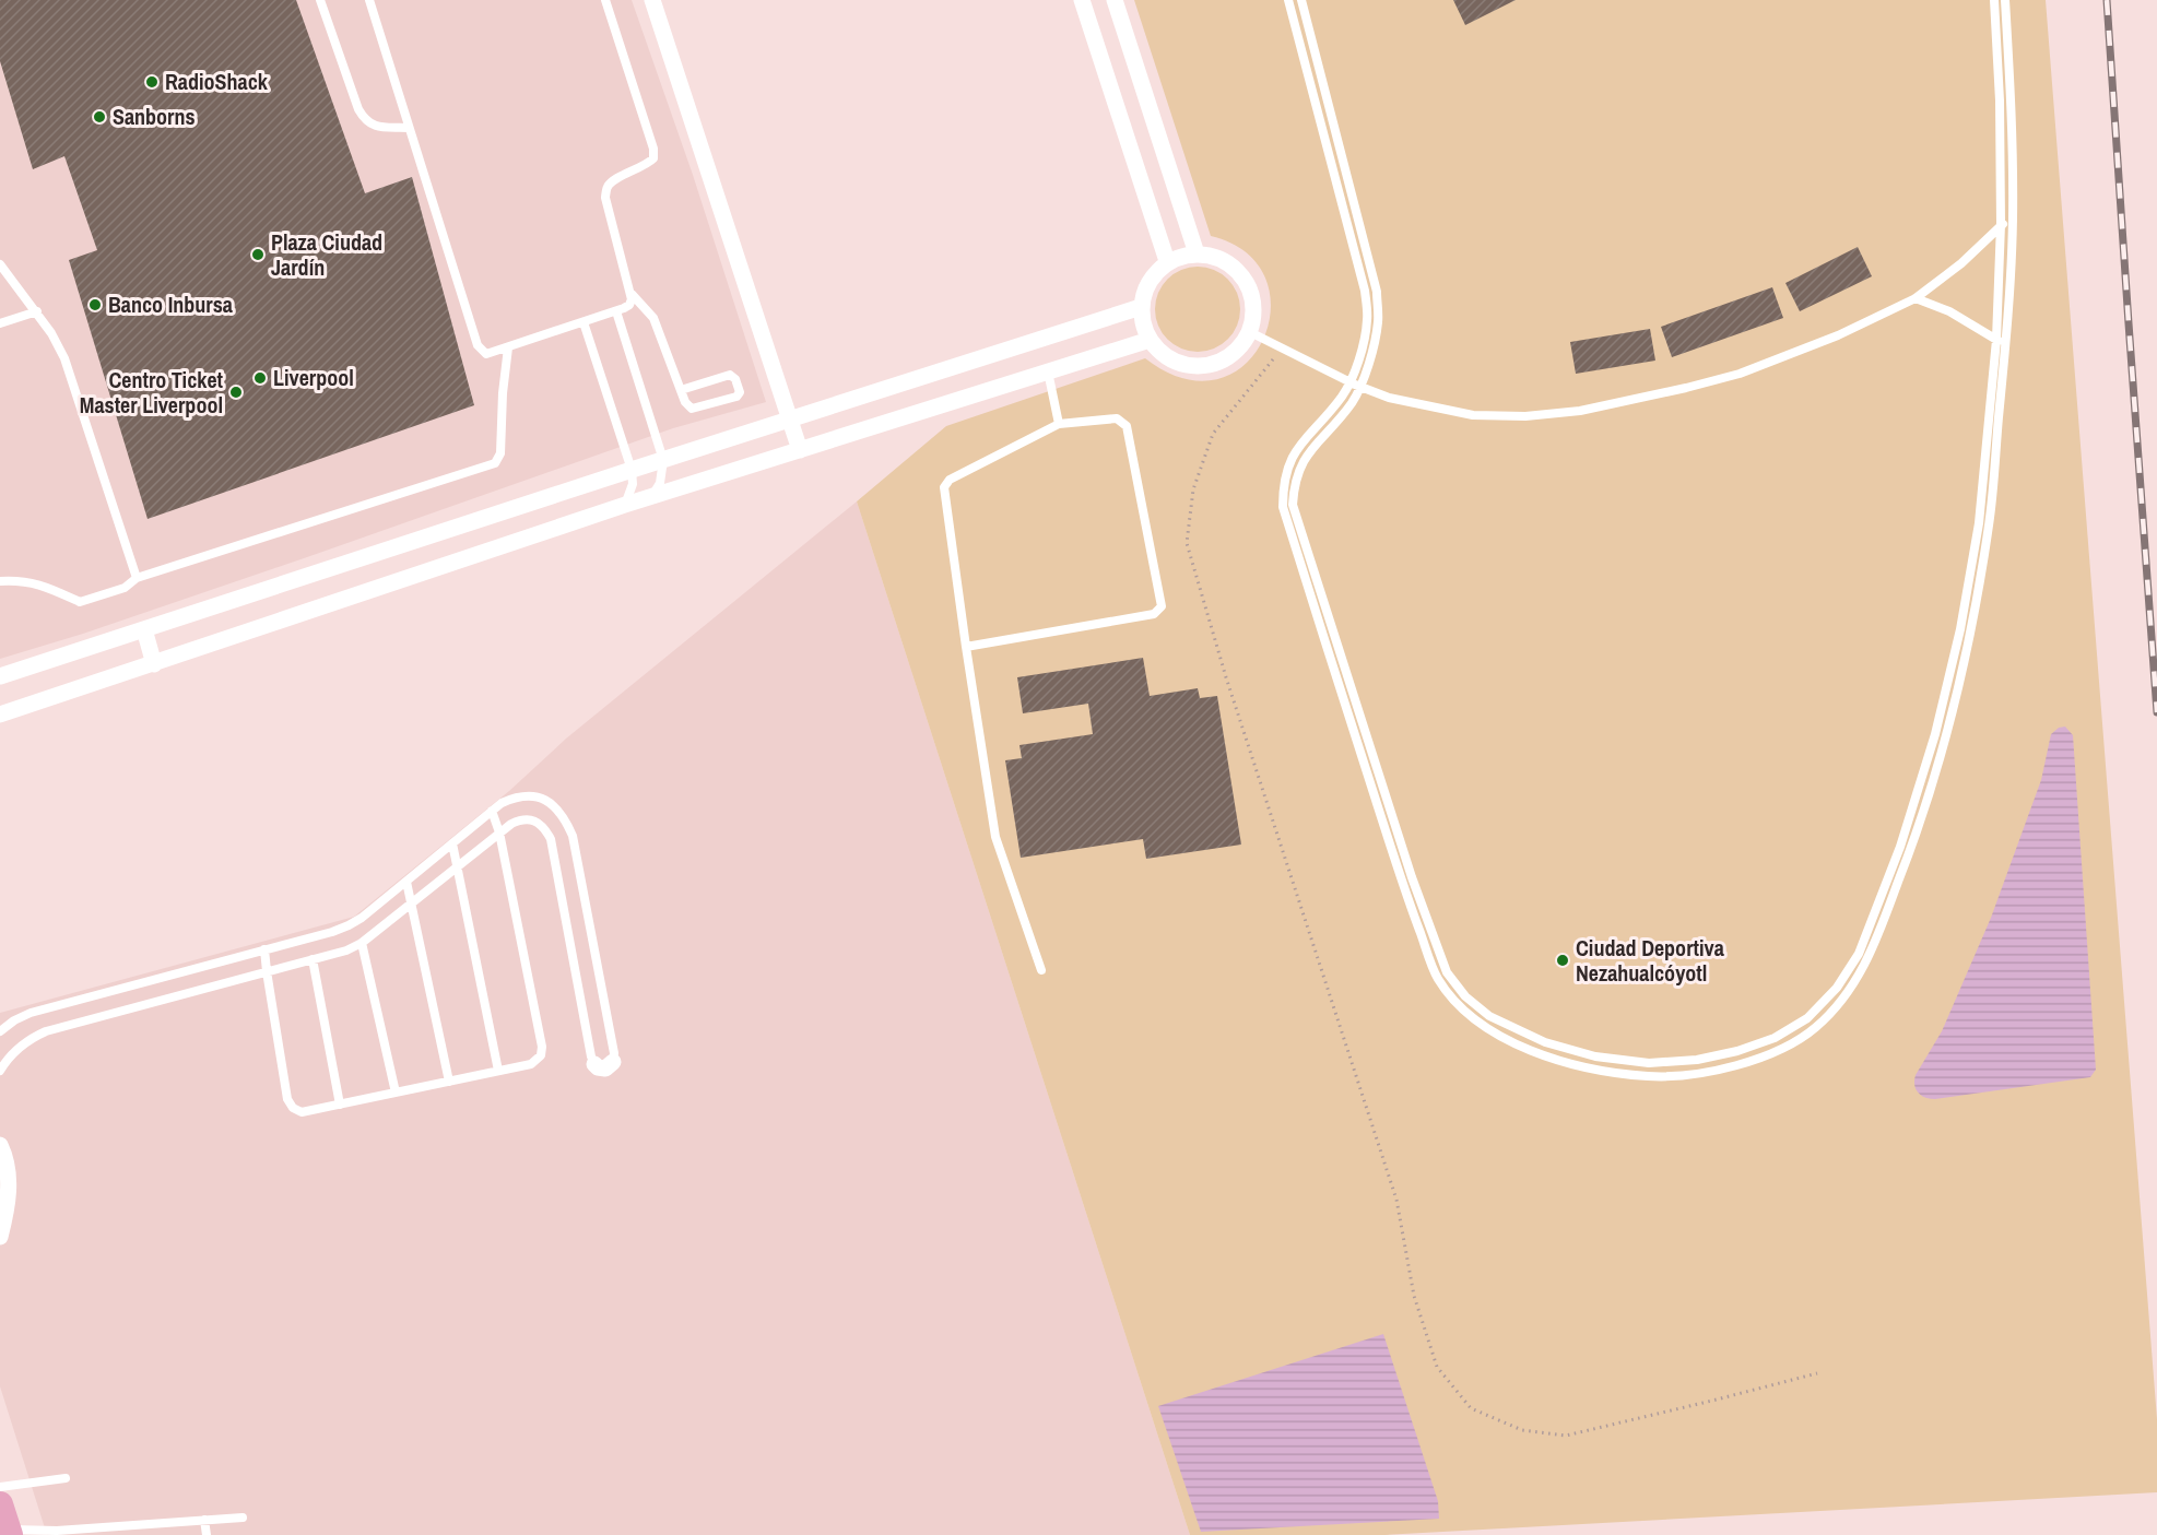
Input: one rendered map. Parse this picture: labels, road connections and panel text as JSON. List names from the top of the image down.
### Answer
{
  "places": [
    "RadioShack",
    "Sanborns",
    "Plaza Ciudad Jardín",
    "Banco Inbursa",
    "Liverpool",
    "Centro Ticket Master Liverpool",
    "Ciudad Deportiva Nezahualcóyotl"
  ]
}
